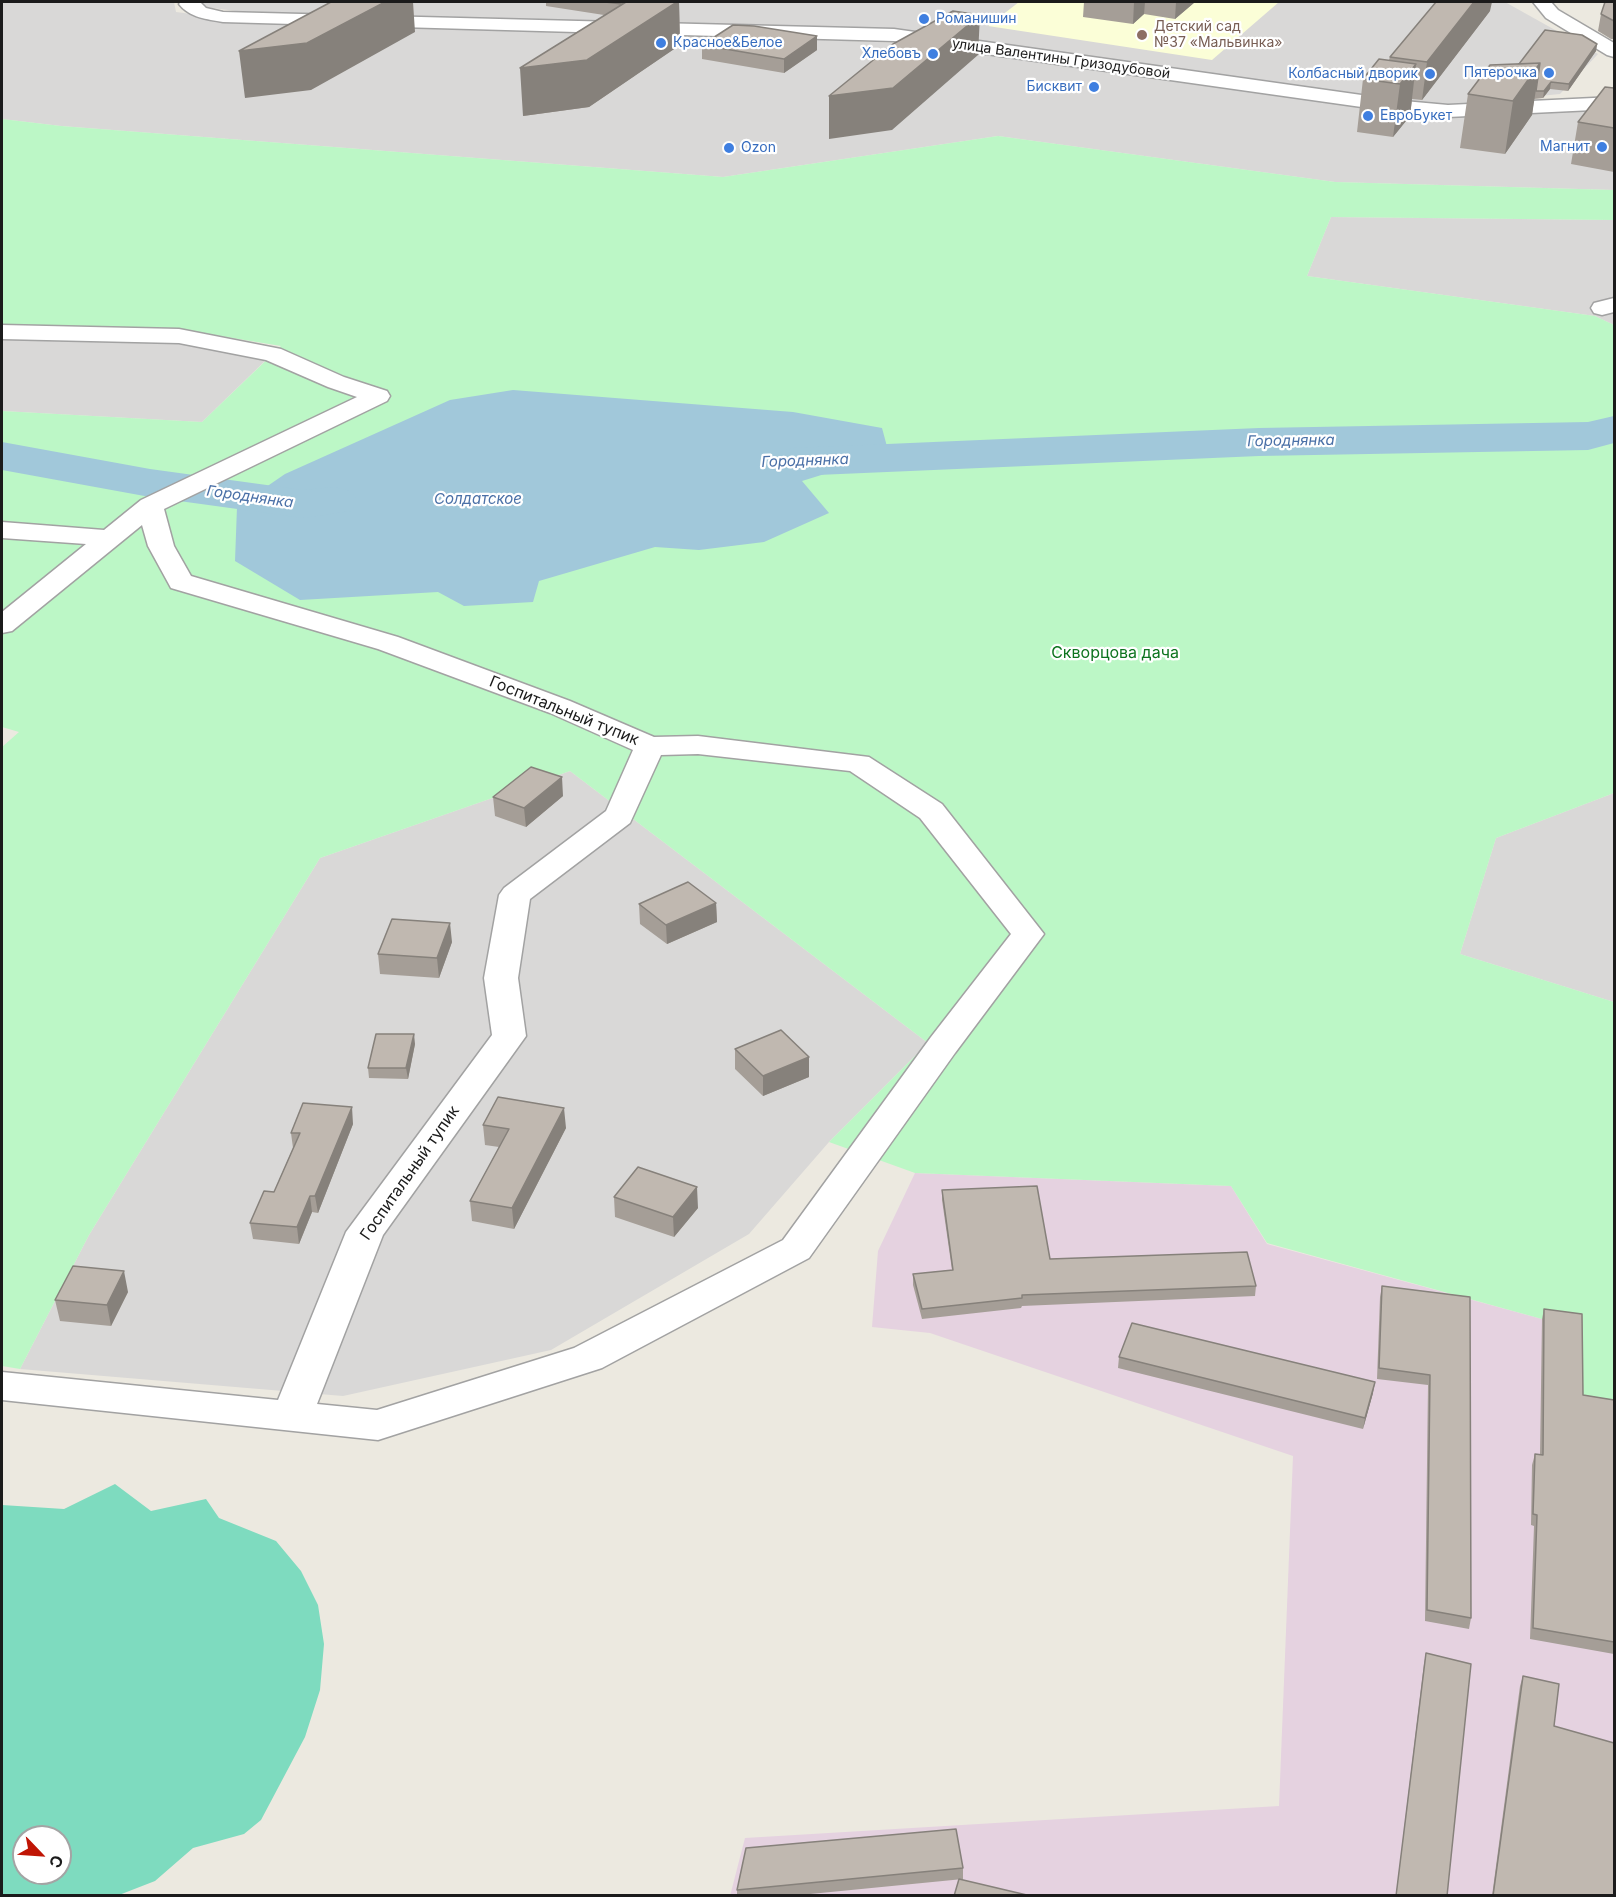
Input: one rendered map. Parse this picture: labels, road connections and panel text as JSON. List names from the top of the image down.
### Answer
{
  "streets": {
    "street": ["улица Валентины Гризодубовой", "Госпитальный тупик"]
  },
  "water": ["Городнянка", "Солдатское"],
  "parks": ["Скворцова дача"],
  "places": [
    "Романишин",
    "Детский сад №37 «Мальвинка»",
    "Красное&Белое",
    "Хлебовъ",
    "Пятерочка",
    "Колбасный дворик",
    "Бисквит",
    "ЕвроБукет",
    "Магнит",
    "Ozon"
  ],
  "north": "bottom right"
}
